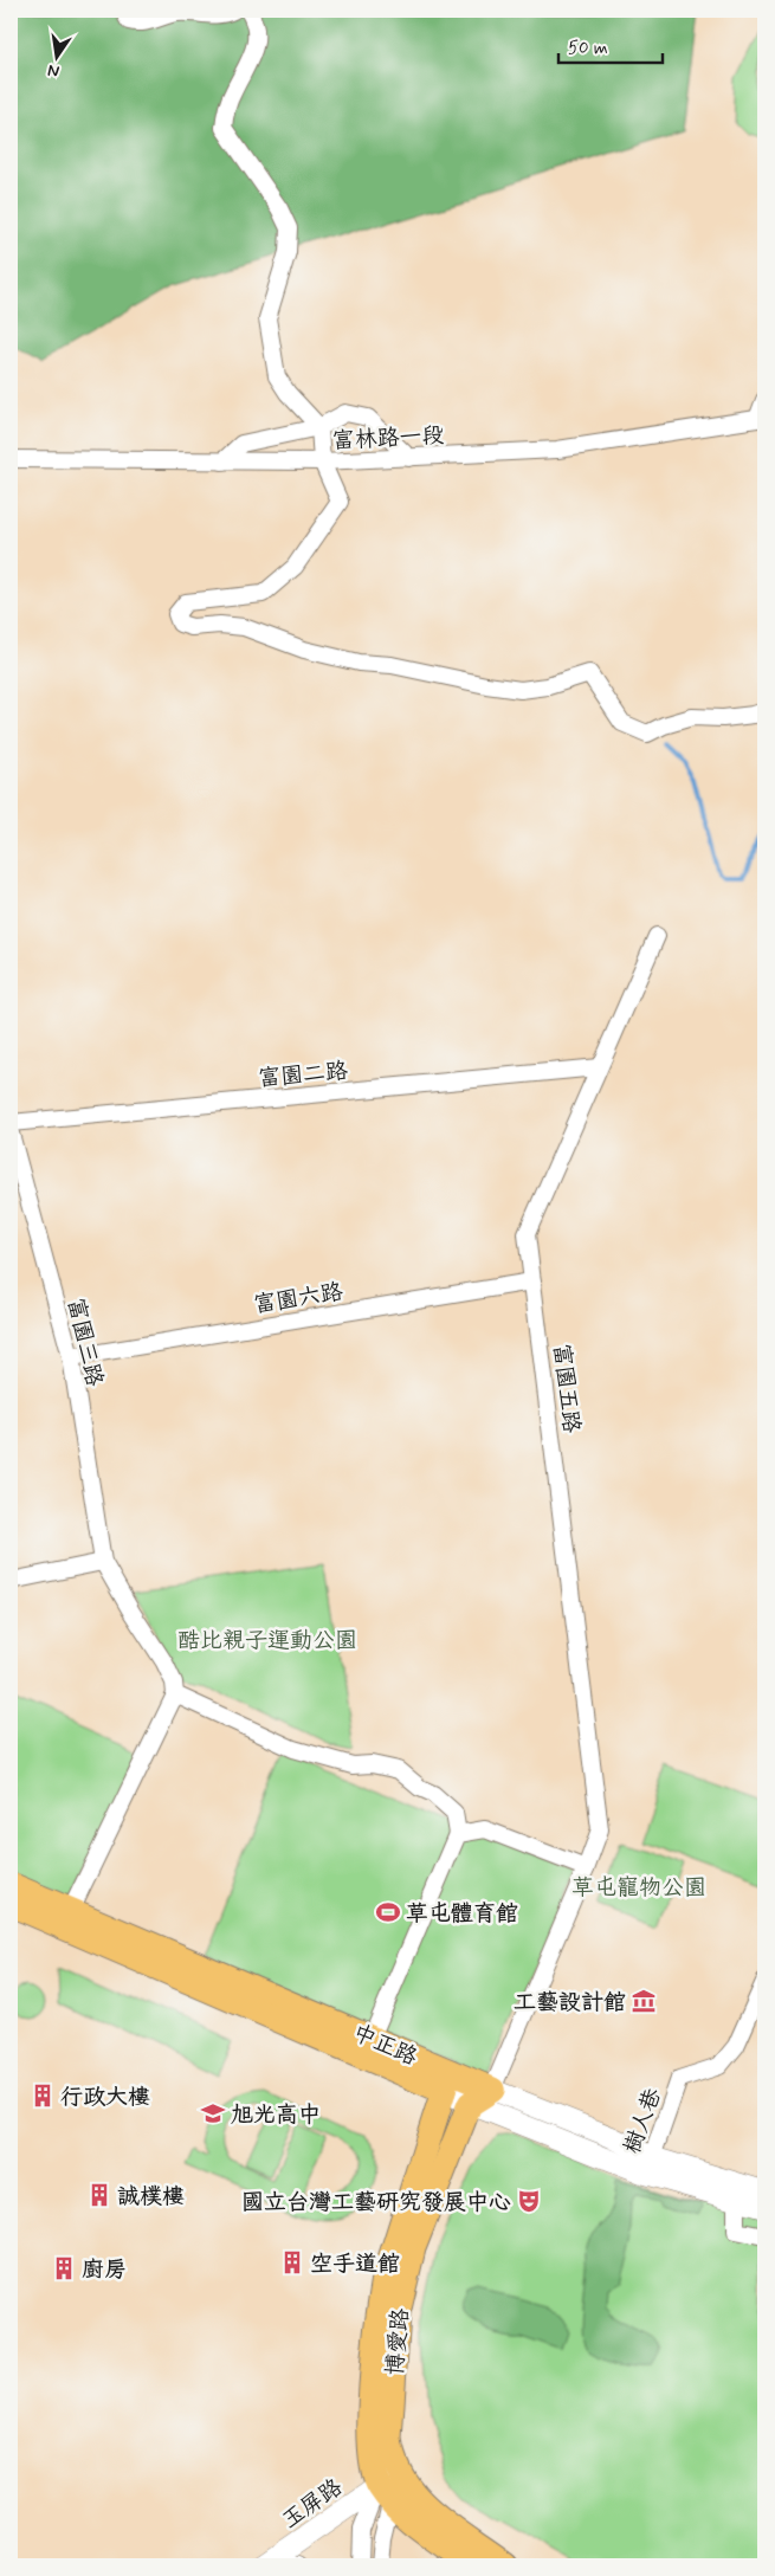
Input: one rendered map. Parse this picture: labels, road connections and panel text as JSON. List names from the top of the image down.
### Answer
{
  "streets": {
    "main road": ["中正路", "博愛路"],
    "street": [
      "富林路一段",
      "富園二路",
      "富園六路",
      "富園三路",
      "富園五路",
      "樹人巷",
      "玉屏路"
    ]
  },
  "crossings": [
    ["富園二路", "富園五路"],
    ["富園六路", "富園三路"],
    ["富園六路", "富園五路"],
    ["富園五路", "中正路"],
    ["中正路", "樹人巷"],
    ["中正路", "博愛路"],
    ["博愛路", "玉屏路"]
  ],
  "parks": ["酷比親子運動公園", "草屯寵物公園"],
  "places": {
    "sports": ["草屯體育館"],
    "museum": ["工藝設計館"],
    "building": [
      "行政大樓",
      "誠樸樓",
      "空手道館",
      "廚房"
    ],
    "school or university": ["旭光高中"],
    "theatre": ["國立台灣工藝研究發展中心"]
  },
  "scale_bar": "50 m",
  "north": "bottom"
}
